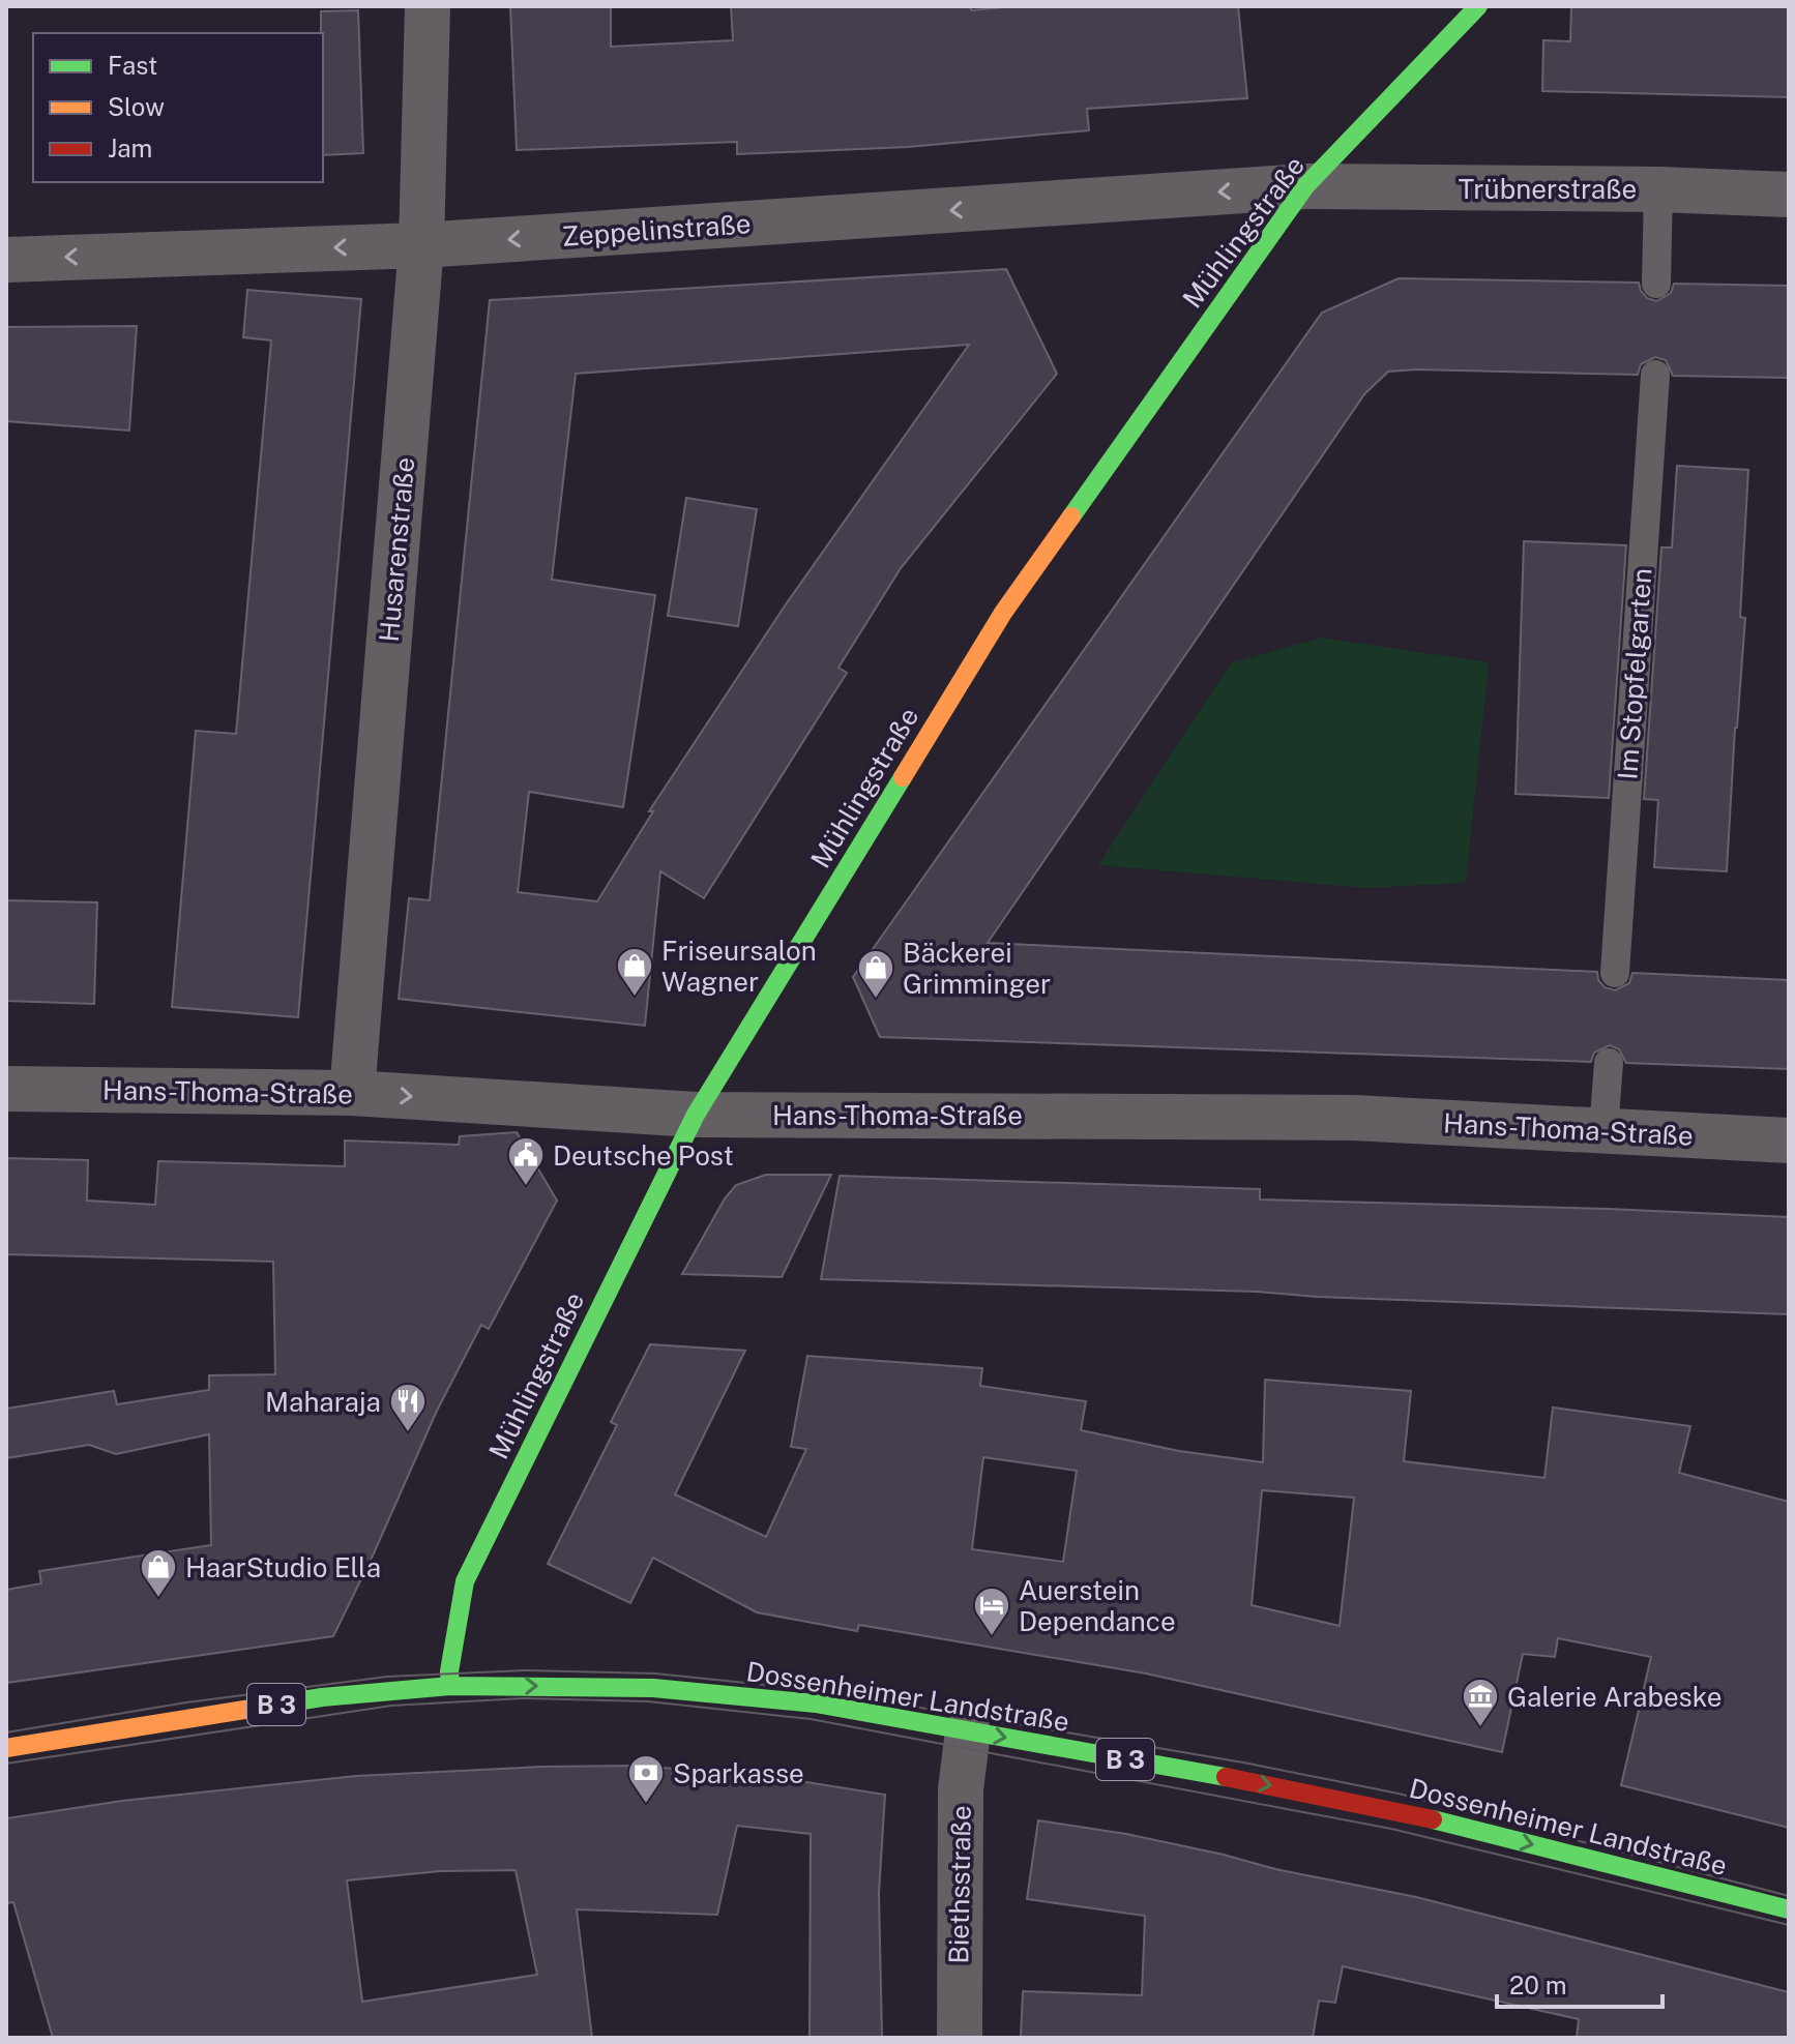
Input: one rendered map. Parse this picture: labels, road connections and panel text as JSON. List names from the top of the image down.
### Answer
{
  "streets": {
    "street": [
      "Trübnerstraße",
      "Zeppelinstraße",
      "Mühlingstraße",
      "Husarenstraße",
      "Hans-Thoma-Straße",
      "Dossenheimer Landstraße",
      "B 3",
      "Biethsstraße"
    ],
    "lane": ["Im Stopfelgarten"]
  },
  "crossings": [
    ["Trübnerstraße", "Zeppelinstraße"],
    ["Trübnerstraße", "Mühlingstraße"],
    ["Zeppelinstraße", "Mühlingstraße"],
    ["Zeppelinstraße", "Husarenstraße"],
    ["Mühlingstraße", "Hans-Thoma-Straße"],
    ["Mühlingstraße", "Dossenheimer Landstraße"],
    ["Husarenstraße", "Hans-Thoma-Straße"],
    ["Dossenheimer Landstraße", "Biethsstraße"]
  ],
  "one_way": ["Zeppelinstraße", "Dossenheimer Landstraße"],
  "places": {
    "shop": ["Friseursalon Wagner", "Bäckerei Grimminger", "HaarStudio Ella"],
    "public building": ["Deutsche Post"],
    "restaurant": ["Maharaja"],
    "hotel": ["Auerstein Dependance"],
    "museum": ["Galerie Arabeske"],
    "bank": ["Sparkasse"]
  },
  "legend": ["Fast", "Slow", "Jam"],
  "scale_bar": "20 m"
}
